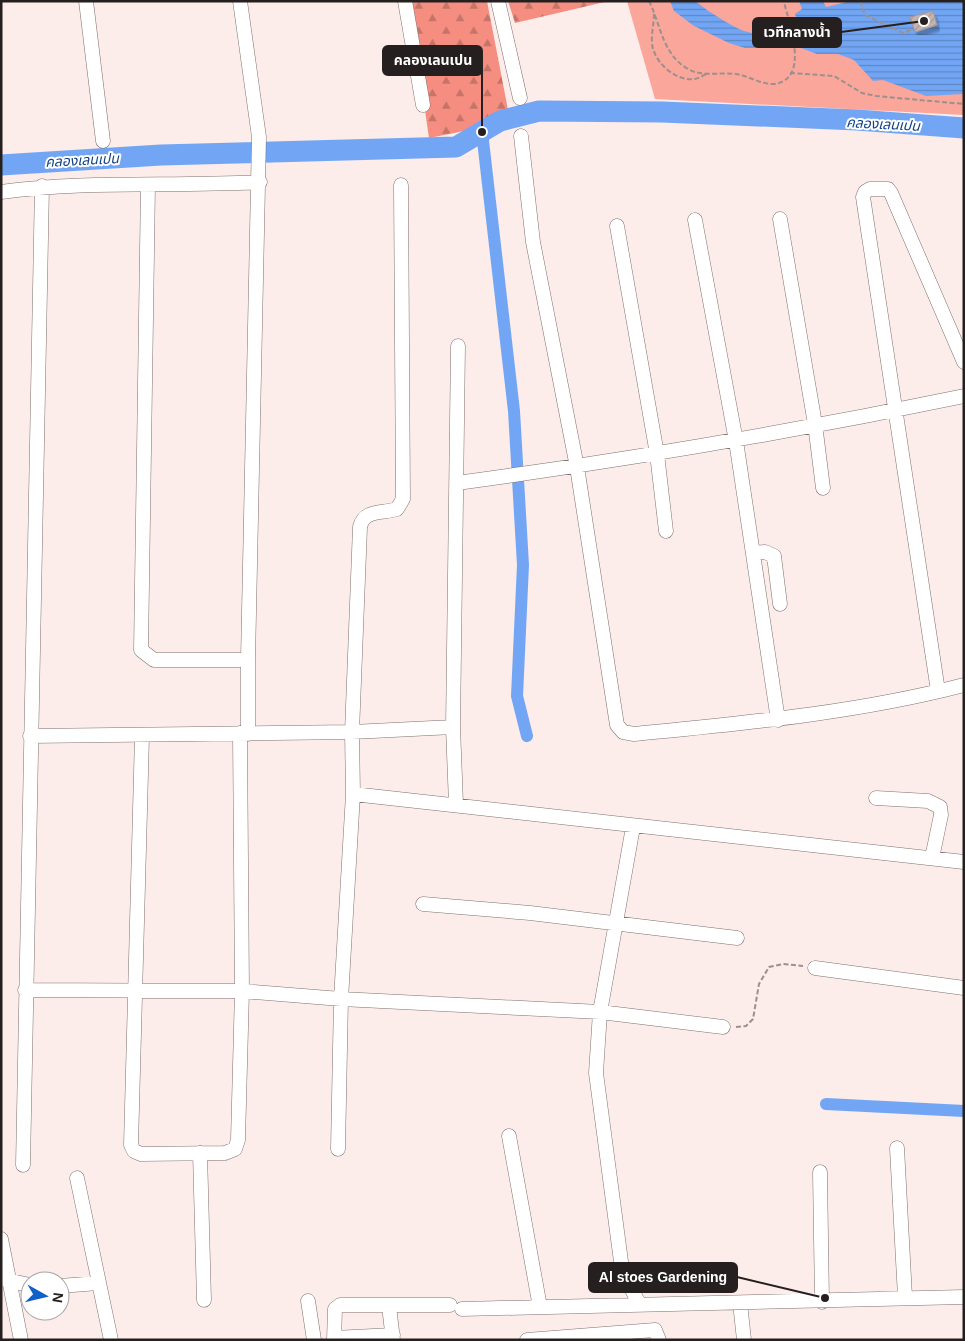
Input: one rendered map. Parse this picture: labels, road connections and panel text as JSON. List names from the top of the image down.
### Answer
{
  "water": ["คลองเลนเปน"],
  "places": ["เวทีกลางน้ำ", "คลองเลนเปน", "Al stoes Gardening"],
  "north": "right"
}
